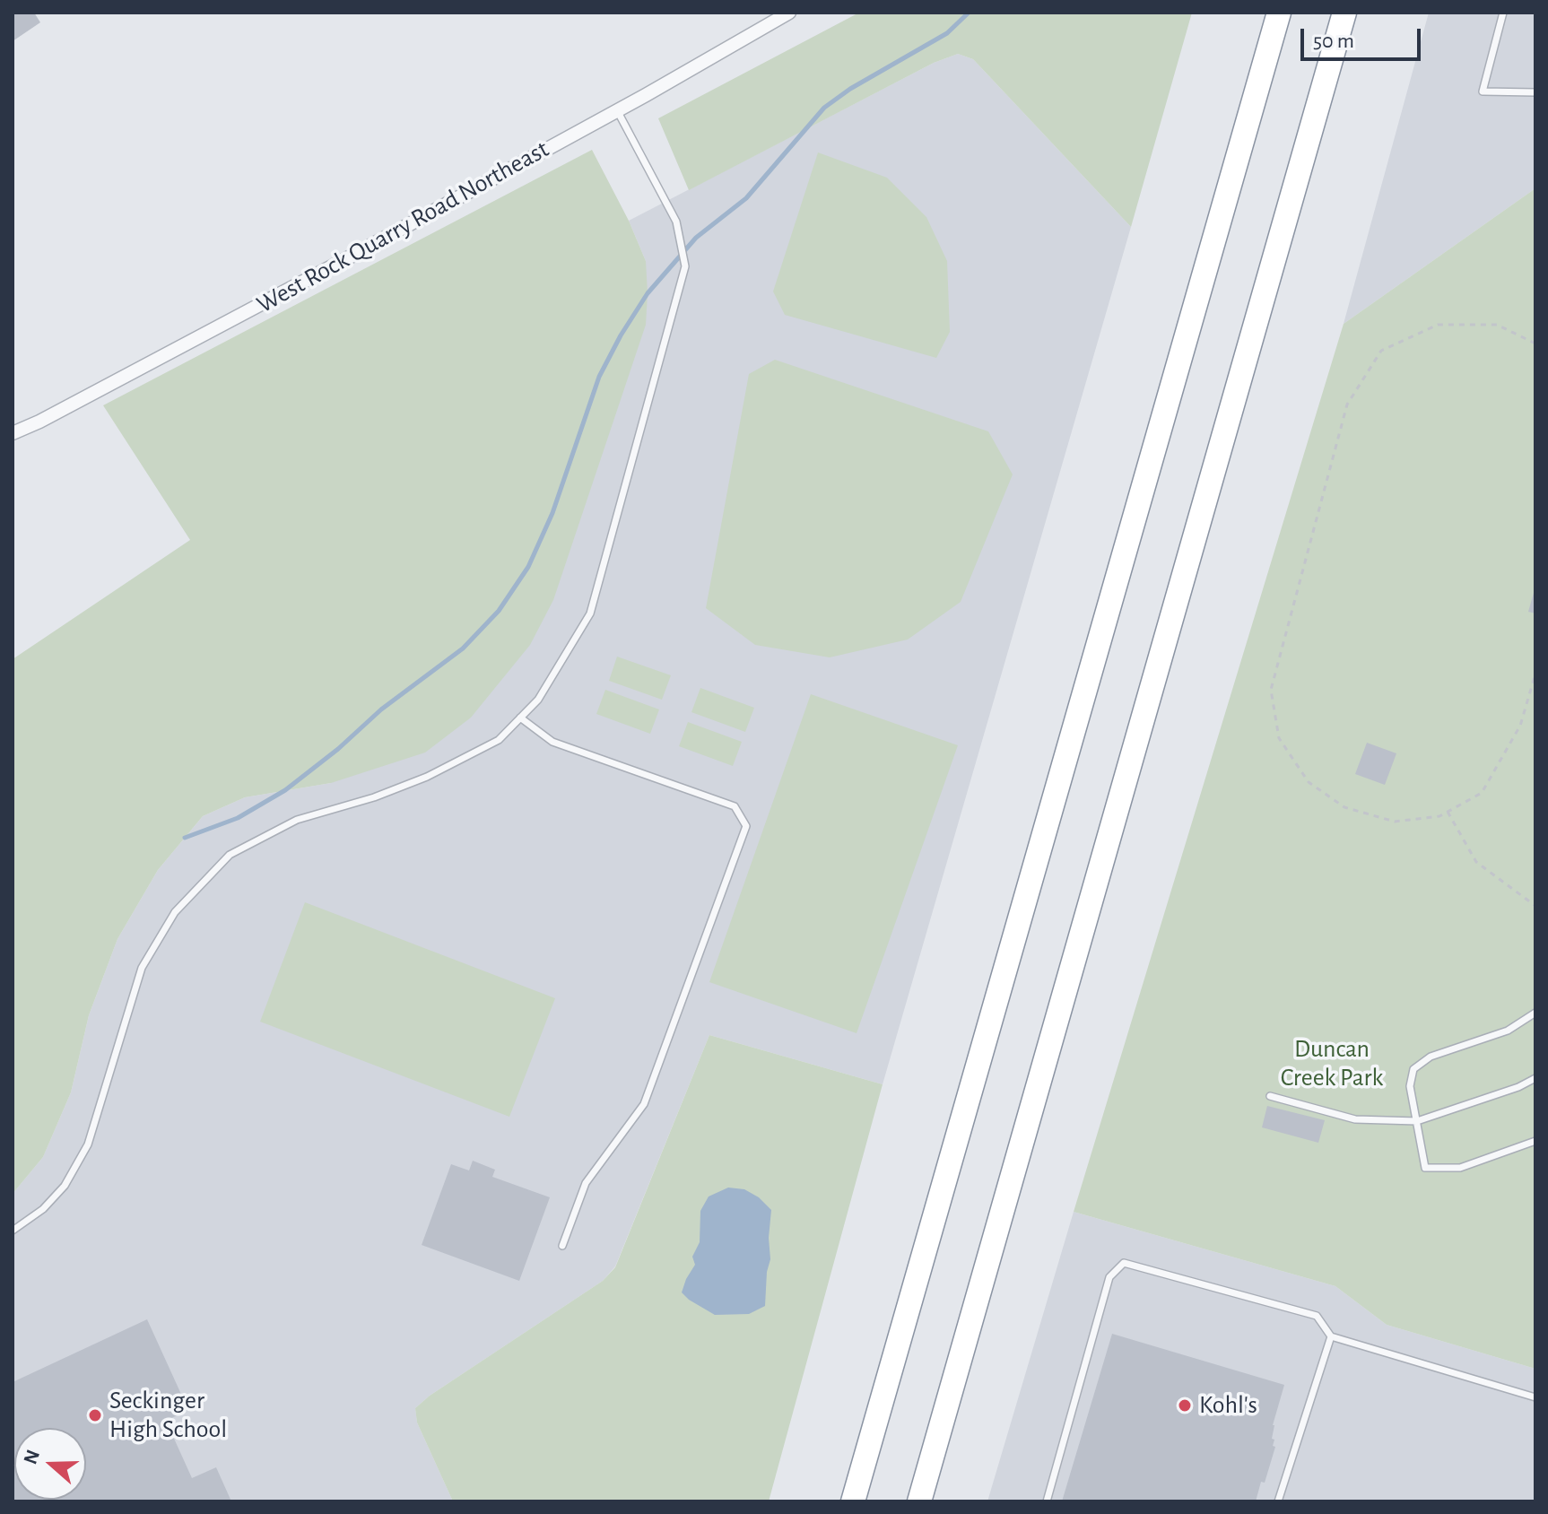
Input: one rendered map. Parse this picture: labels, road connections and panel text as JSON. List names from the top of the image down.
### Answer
{
  "streets": {
    "street": ["West Rock Quarry Road Northeast"]
  },
  "parks": ["Duncan Creek Park"],
  "places": ["Kohl's", "Seckinger High School"],
  "scale_bar": "50 m",
  "north": "left"
}
